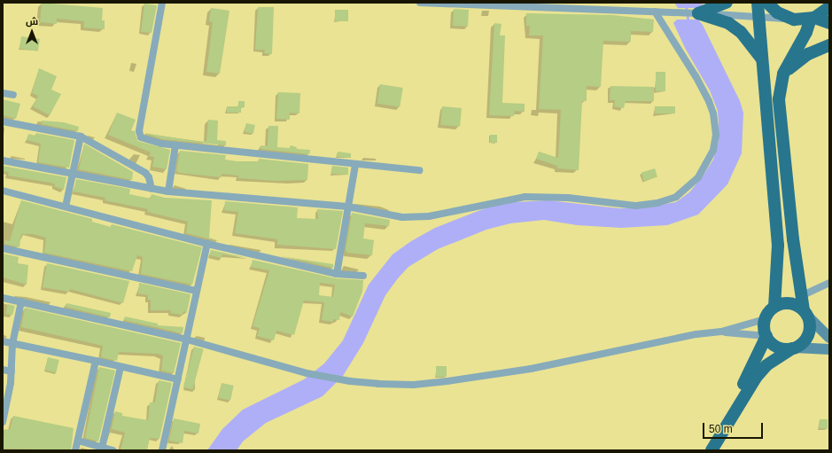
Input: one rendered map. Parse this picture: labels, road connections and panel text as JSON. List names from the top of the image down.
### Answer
{
  "scale_bar": "50 m",
  "north": "top"
}
